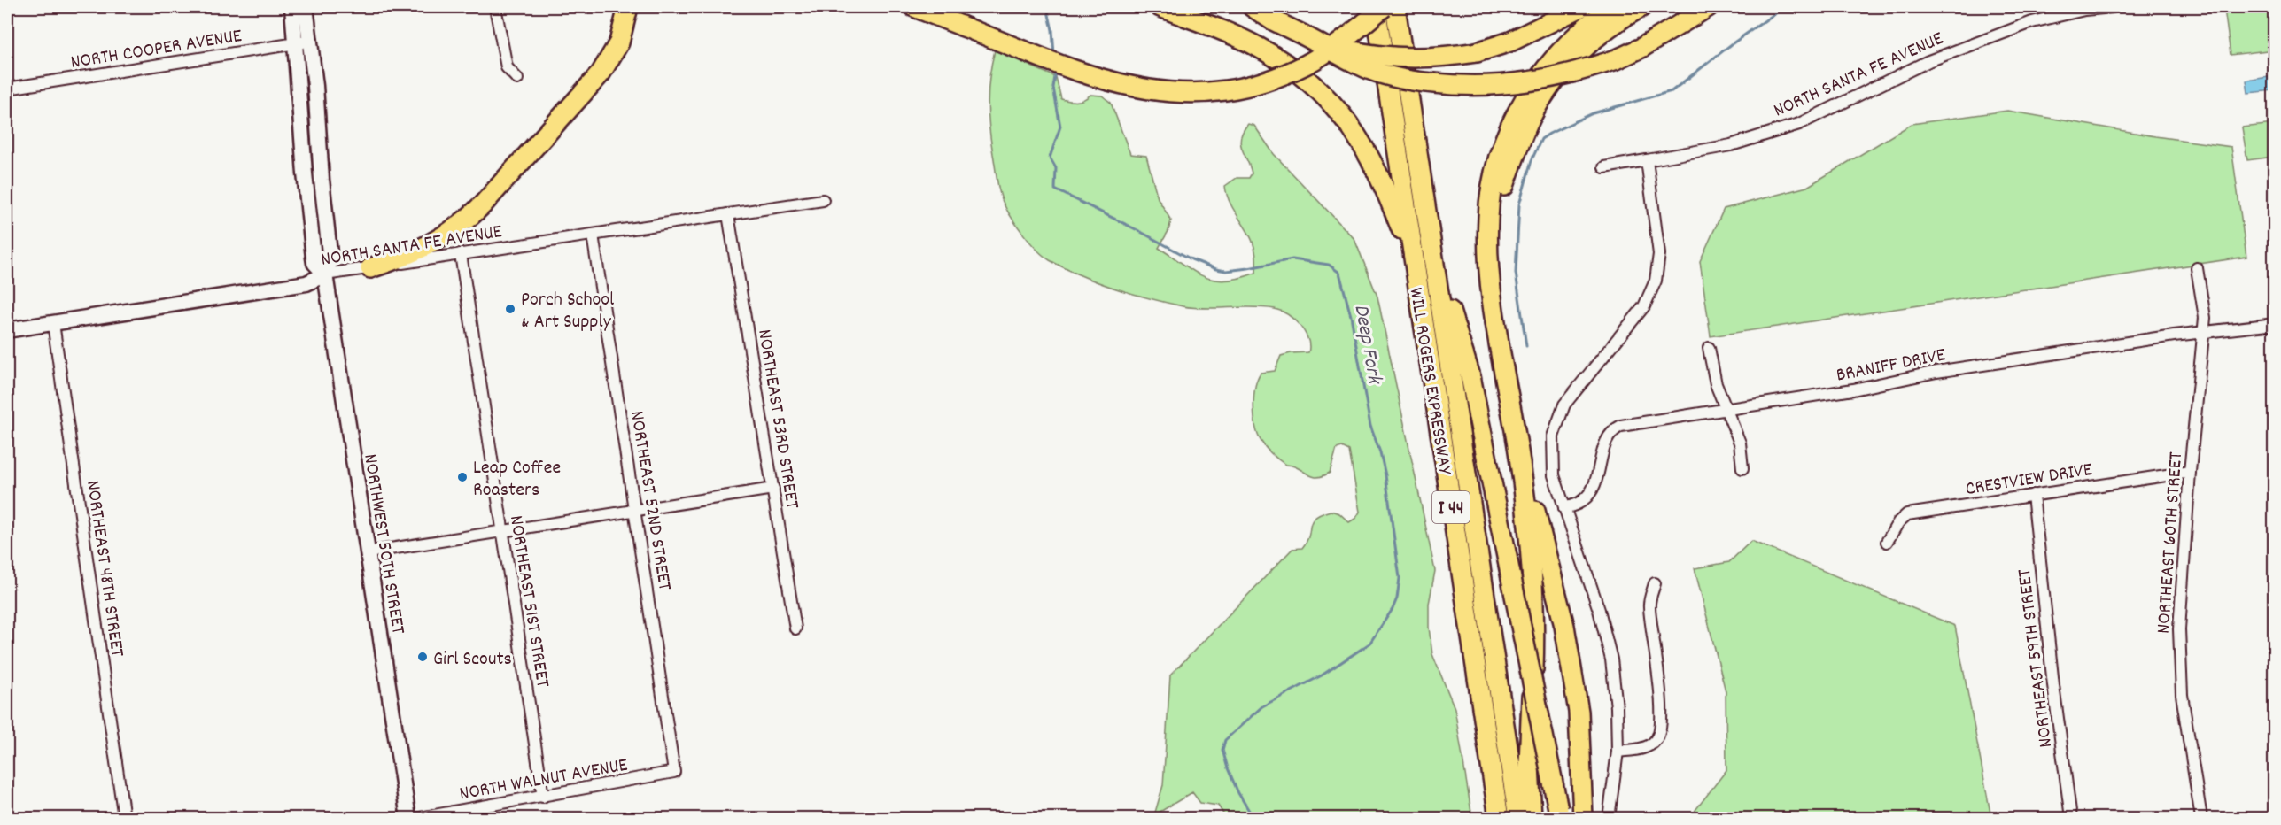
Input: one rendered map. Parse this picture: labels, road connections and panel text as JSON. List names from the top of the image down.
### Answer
{
  "streets": {
    "highway": ["WILL ROGERS EXPRESSWAY", "I 44"],
    "main road": ["NORTH SANTA FE AVENUE", "NORTHWEST 50TH STREET"],
    "street": [
      "NORTH COOPER AVENUE",
      "BRANIFF DRIVE",
      "NORTHEAST 53RD STREET",
      "CRESTVIEW DRIVE",
      "NORTHEAST 52ND STREET",
      "NORTHEAST 60TH STREET",
      "NORTHEAST 48TH STREET",
      "NORTHEAST 51ST STREET",
      "NORTHEAST 59TH STREET",
      "NORTH WALNUT AVENUE"
    ]
  },
  "crossings": [
    ["NORTH COOPER AVENUE", "NORTHWEST 50TH STREET"],
    ["NORTH SANTA FE AVENUE", "NORTHEAST 53RD STREET"],
    ["NORTH SANTA FE AVENUE", "NORTHEAST 52ND STREET"],
    ["NORTH SANTA FE AVENUE", "NORTHWEST 50TH STREET"],
    ["NORTH SANTA FE AVENUE", "NORTHEAST 48TH STREET"],
    ["NORTH SANTA FE AVENUE", "NORTHEAST 51ST STREET"],
    ["BRANIFF DRIVE", "NORTHEAST 60TH STREET"],
    ["CRESTVIEW DRIVE", "NORTHEAST 60TH STREET"],
    ["CRESTVIEW DRIVE", "NORTHEAST 59TH STREET"],
    ["NORTHEAST 52ND STREET", "NORTH WALNUT AVENUE"],
    ["NORTHEAST 51ST STREET", "NORTH WALNUT AVENUE"]
  ],
  "water": ["Deep Fork"],
  "places": ["Porch School & Art Supply", "Leap Coffee Roasters", "Girl Scouts"]
}
